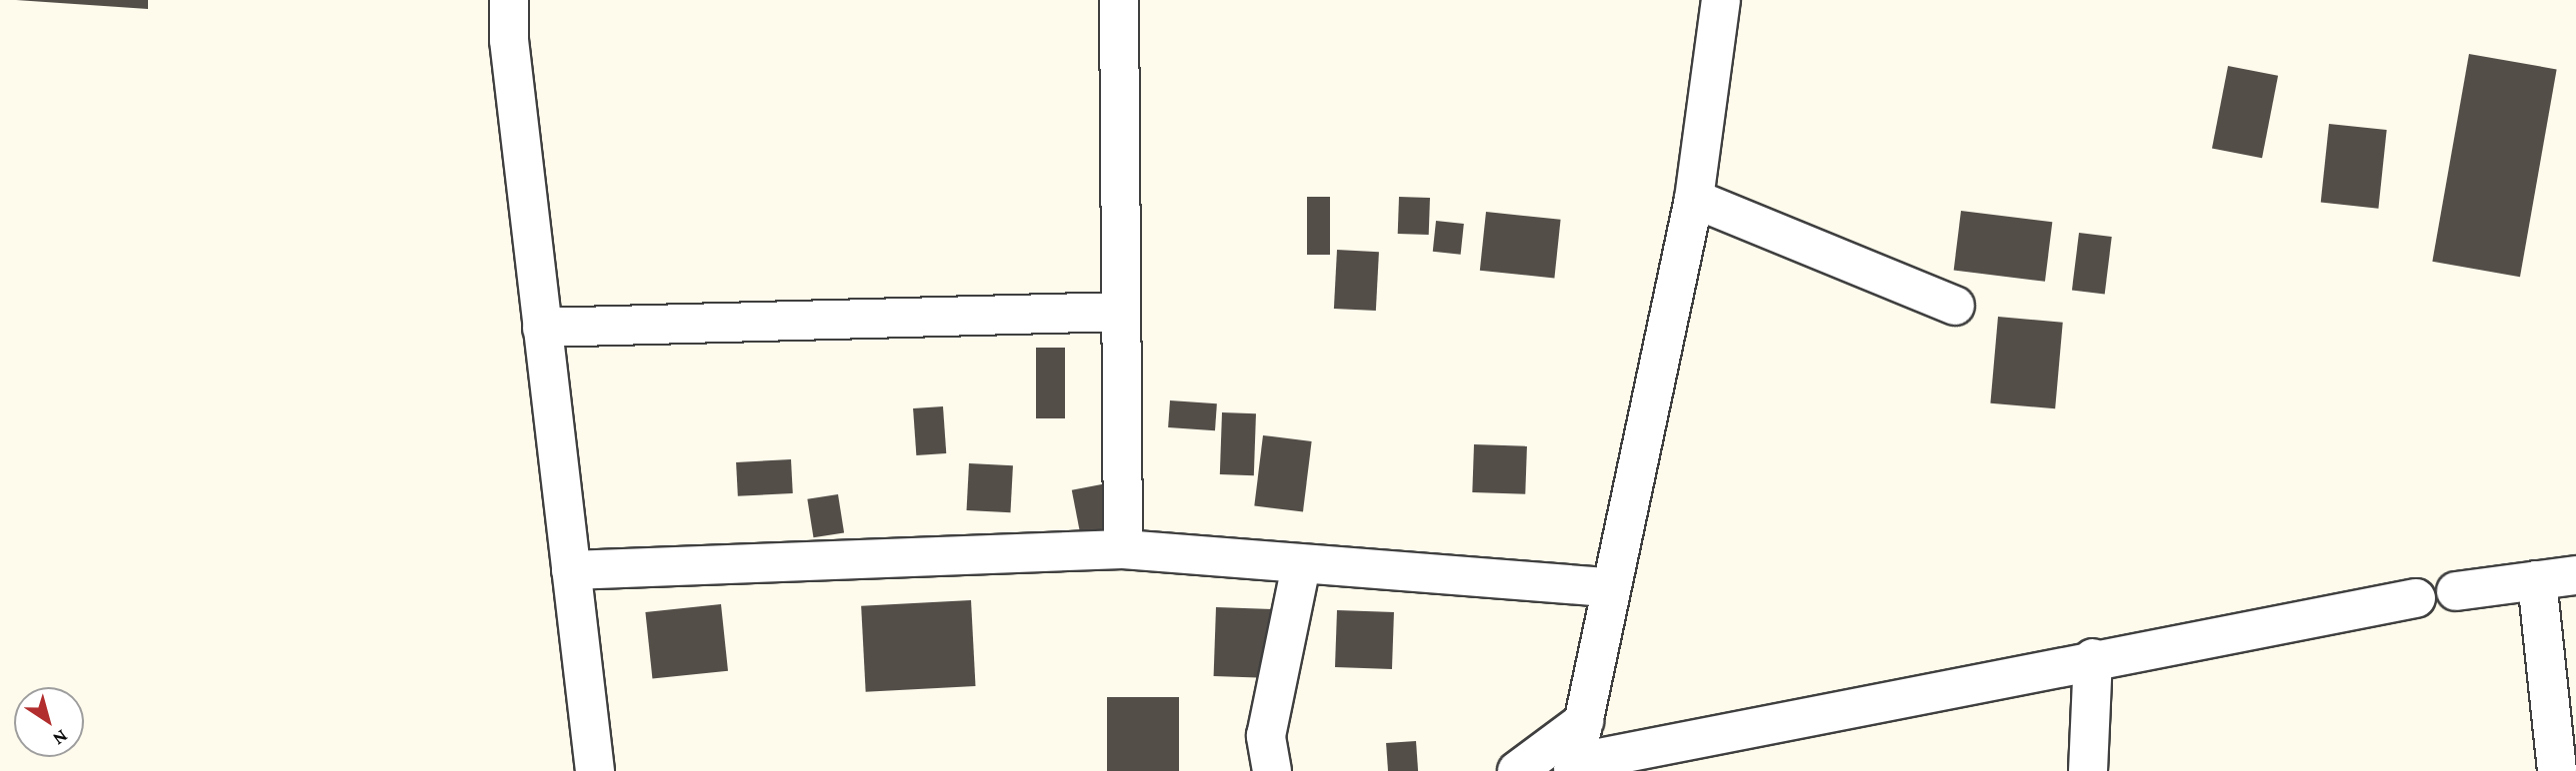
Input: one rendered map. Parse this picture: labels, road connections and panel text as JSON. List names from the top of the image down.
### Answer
{
  "north": "bottom right"
}
